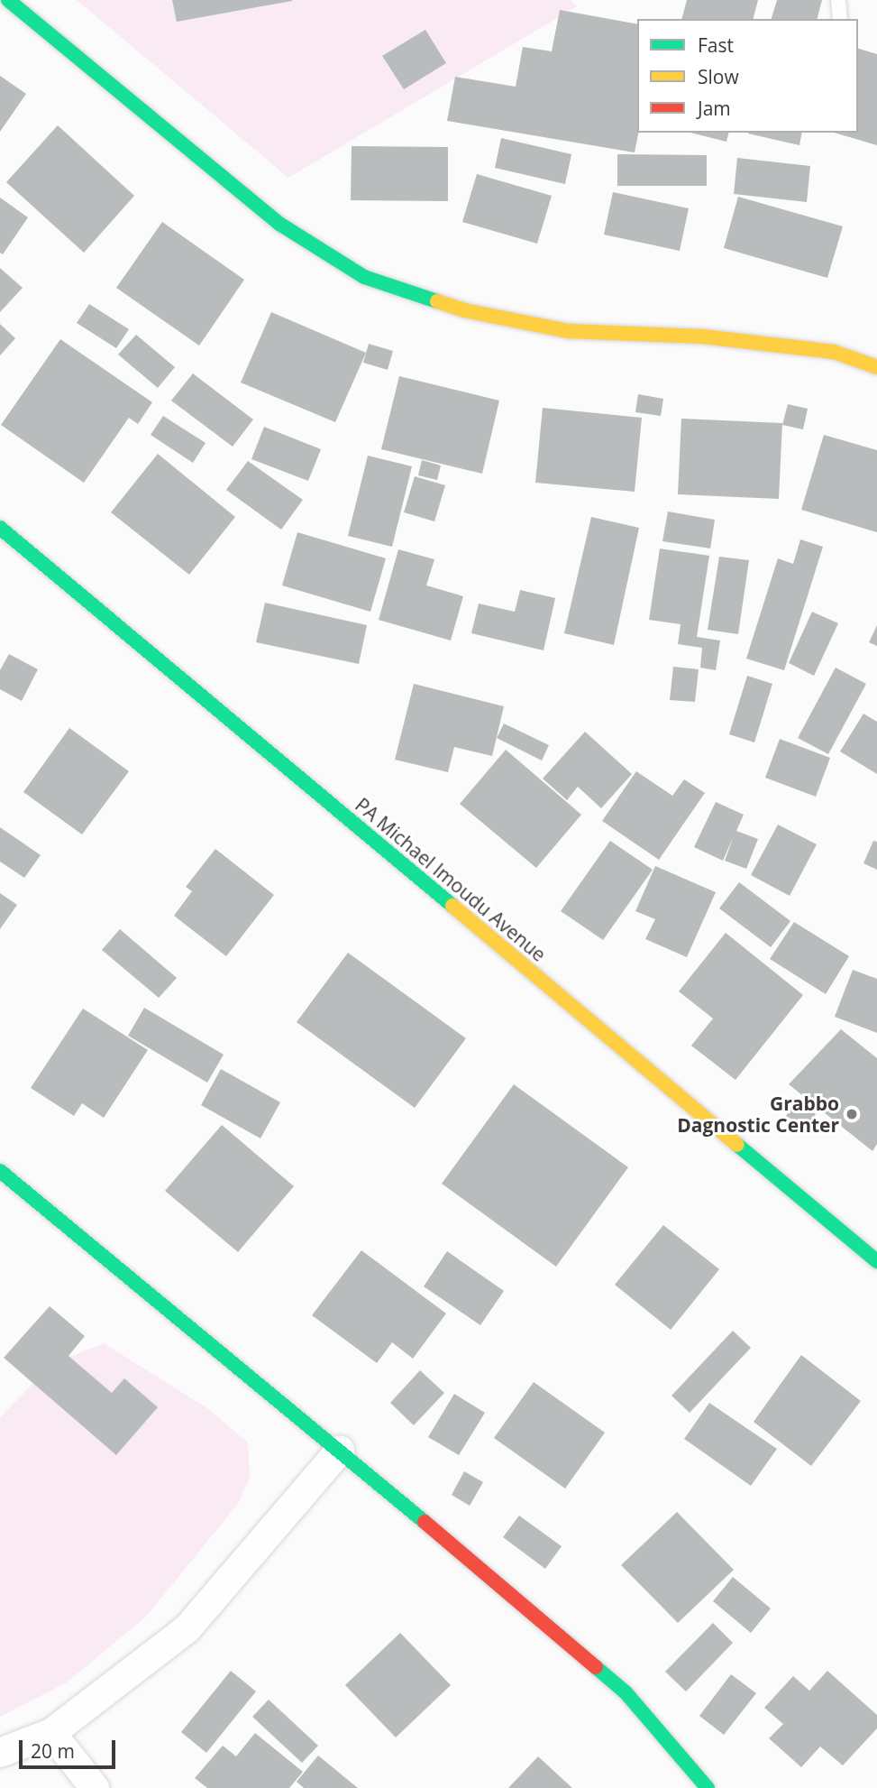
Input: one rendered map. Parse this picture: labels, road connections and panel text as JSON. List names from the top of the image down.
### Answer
{
  "streets": {
    "street": ["PA Michael Imoudu Avenue"]
  },
  "places": ["Grabbo Dagnostic Center"],
  "legend": ["Fast", "Slow", "Jam"],
  "scale_bar": "20 m"
}
